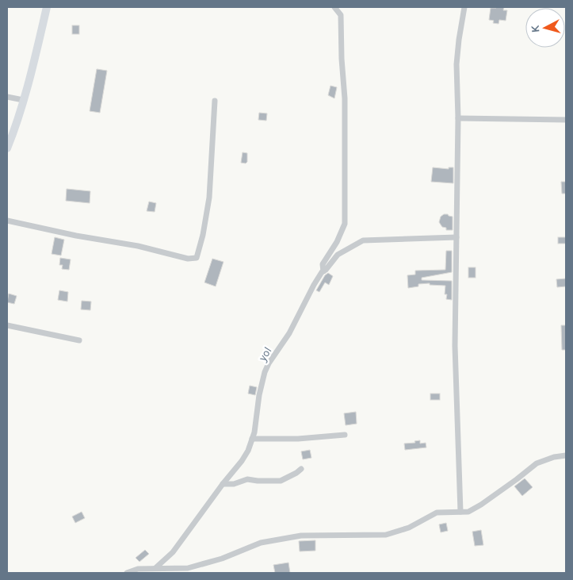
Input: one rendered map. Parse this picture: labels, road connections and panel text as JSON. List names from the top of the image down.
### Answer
{
  "streets": {
    "street": ["yol"]
  },
  "north": "left"
}
